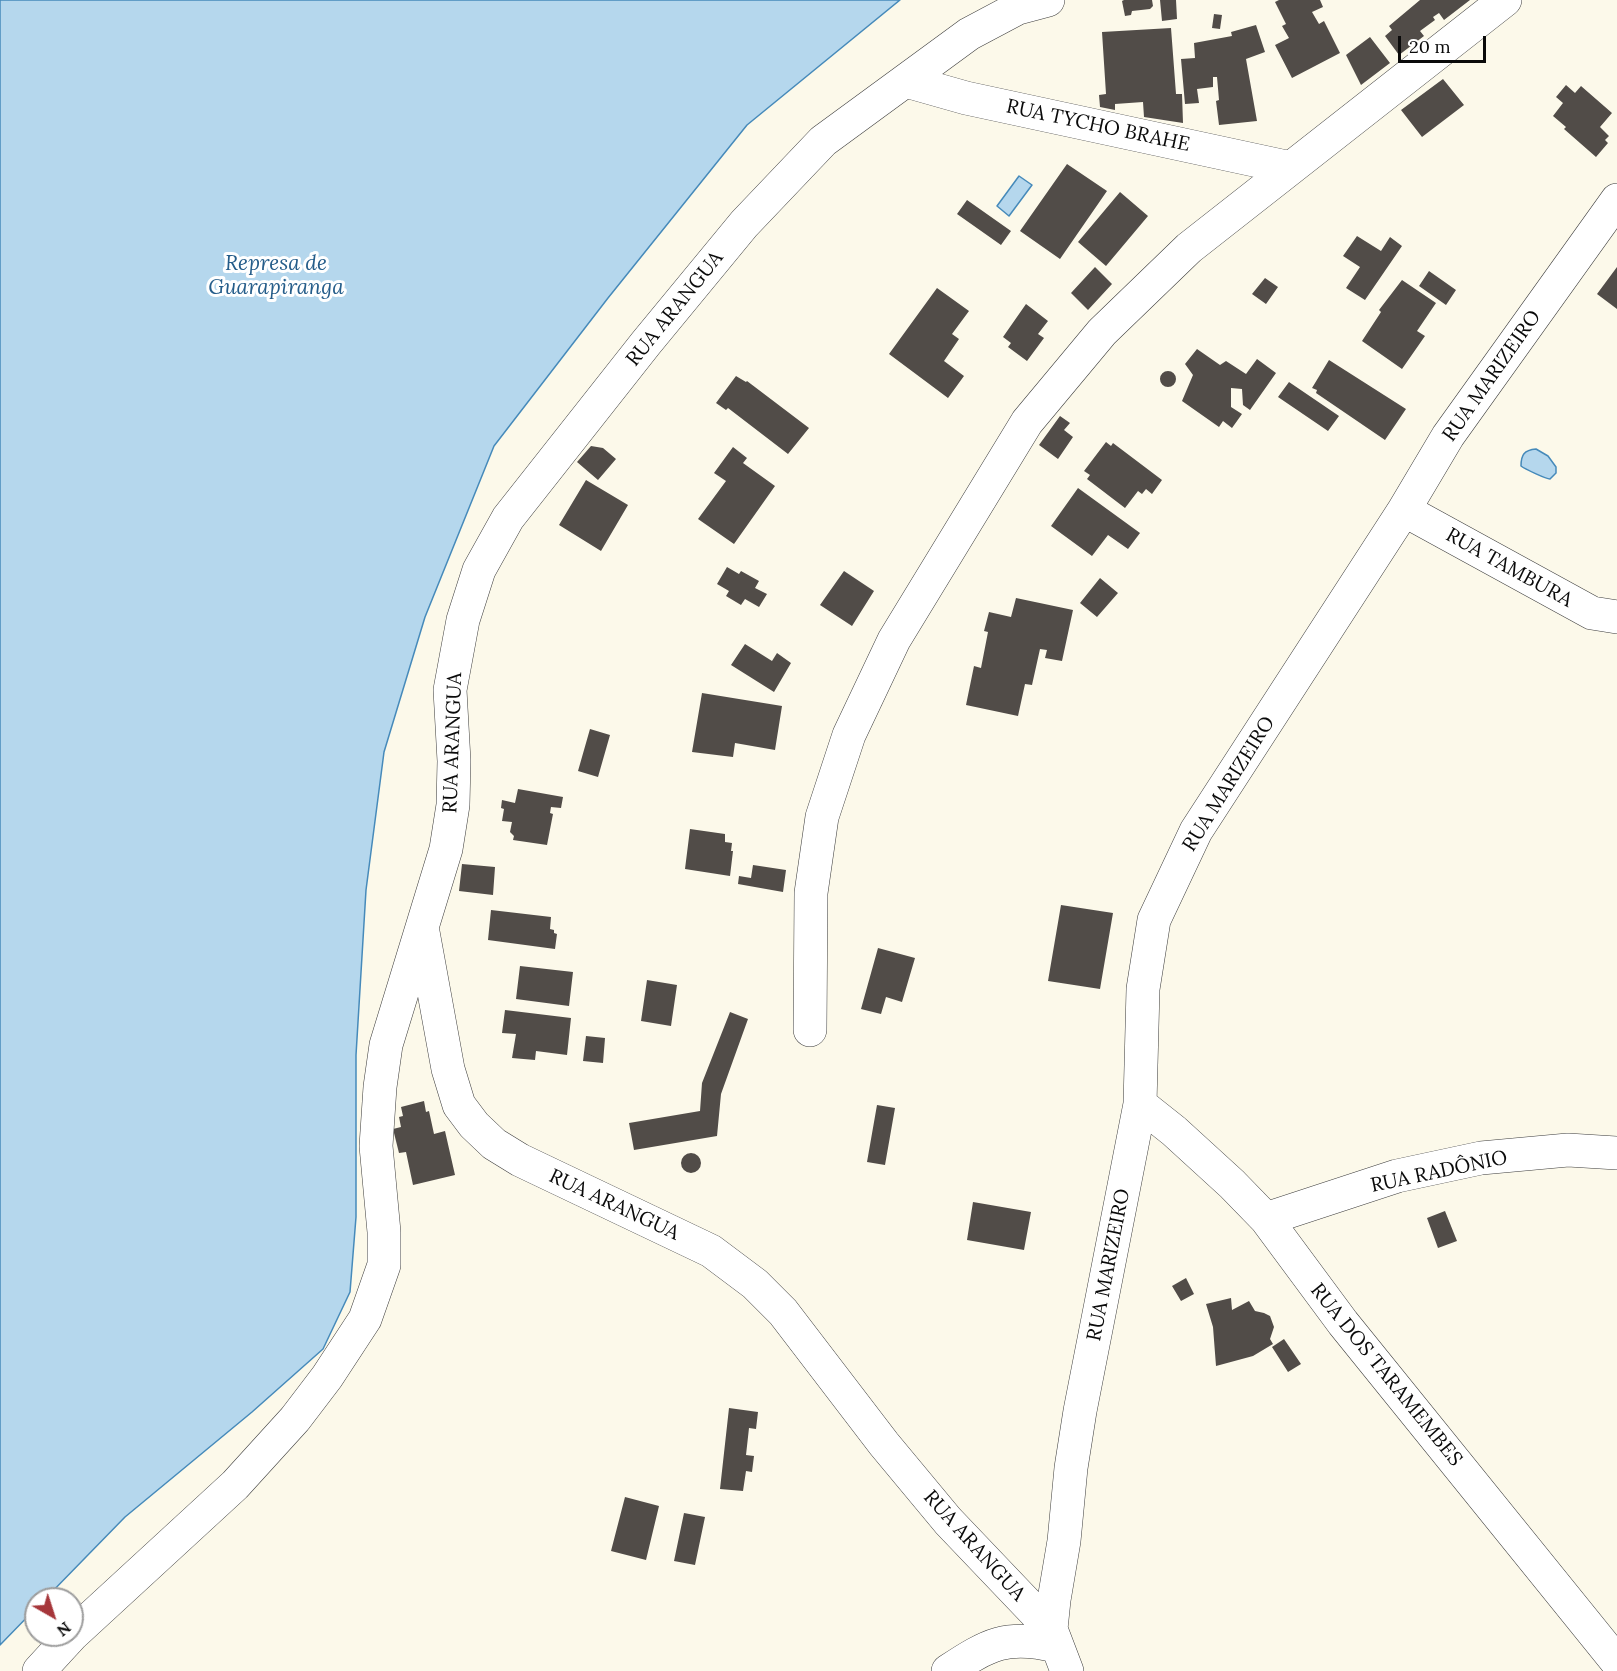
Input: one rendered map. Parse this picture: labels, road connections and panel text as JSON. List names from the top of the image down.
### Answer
{
  "streets": {
    "street": [
      "RUA TYCHO BRAHE",
      "RUA ARANGUA",
      "RUA MARIZEIRO",
      "RUA TAMBURA",
      "RUA RADÔNIO",
      "RUA DOS TARAMEMBES"
    ]
  },
  "crossings": [
    ["RUA TYCHO BRAHE", "RUA ARANGUA"],
    ["RUA ARANGUA", "RUA MARIZEIRO"],
    ["RUA MARIZEIRO", "RUA TAMBURA"],
    ["RUA MARIZEIRO", "RUA DOS TARAMEMBES"],
    ["RUA RADÔNIO", "RUA DOS TARAMEMBES"]
  ],
  "water": ["Represa de Guarapiranga"],
  "scale_bar": "20 m",
  "north": "bottom right"
}
